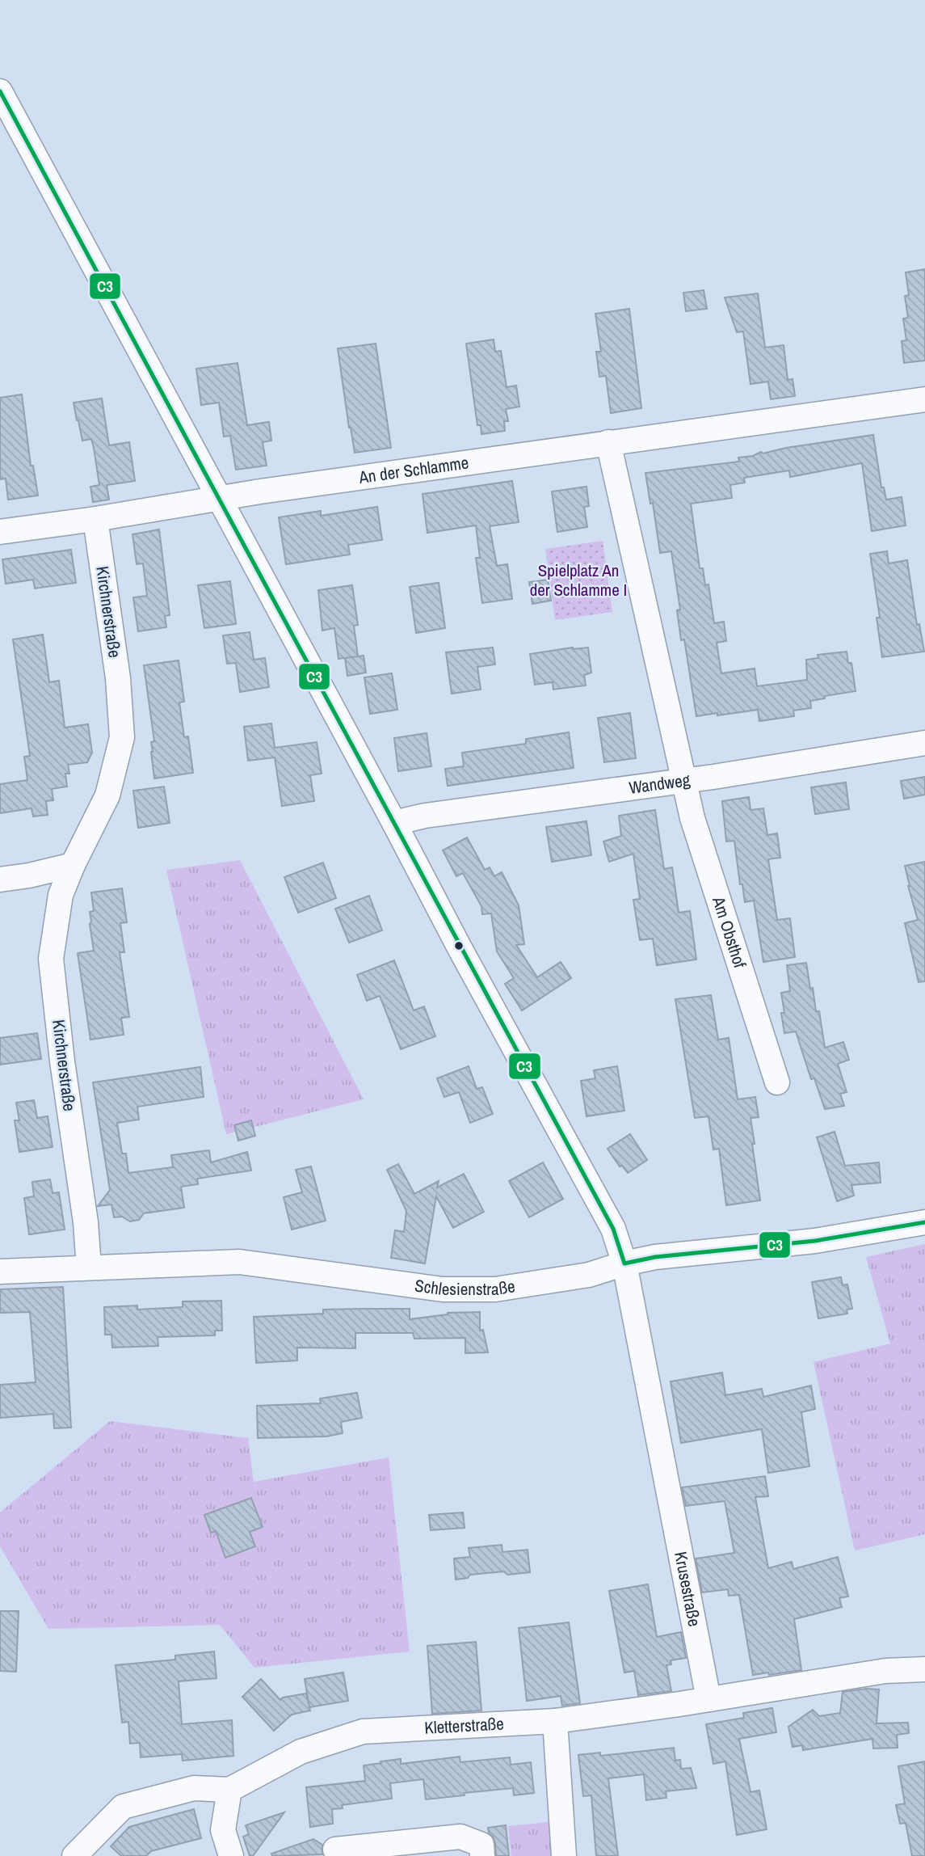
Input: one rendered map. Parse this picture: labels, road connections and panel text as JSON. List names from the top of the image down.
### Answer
{
  "streets": {
    "street": [
      "An der Schlamme",
      "Kirchnerstraße",
      "Wandweg",
      "Am Obsthof",
      "Schlesienstraße",
      "Krusestraße",
      "Kletterstraße"
    ]
  },
  "crossings": [
    ["An der Schlamme", "Krusestraße"],
    ["Kirchnerstraße", "Schlesienstraße"],
    ["Wandweg", "Am Obsthof"],
    ["Wandweg", "Krusestraße"],
    ["Schlesienstraße", "Krusestraße"],
    ["Krusestraße", "Kletterstraße"]
  ],
  "parks": ["Spielplatz An der Schlamme I"],
  "lines": ["transit line C3"]
}
